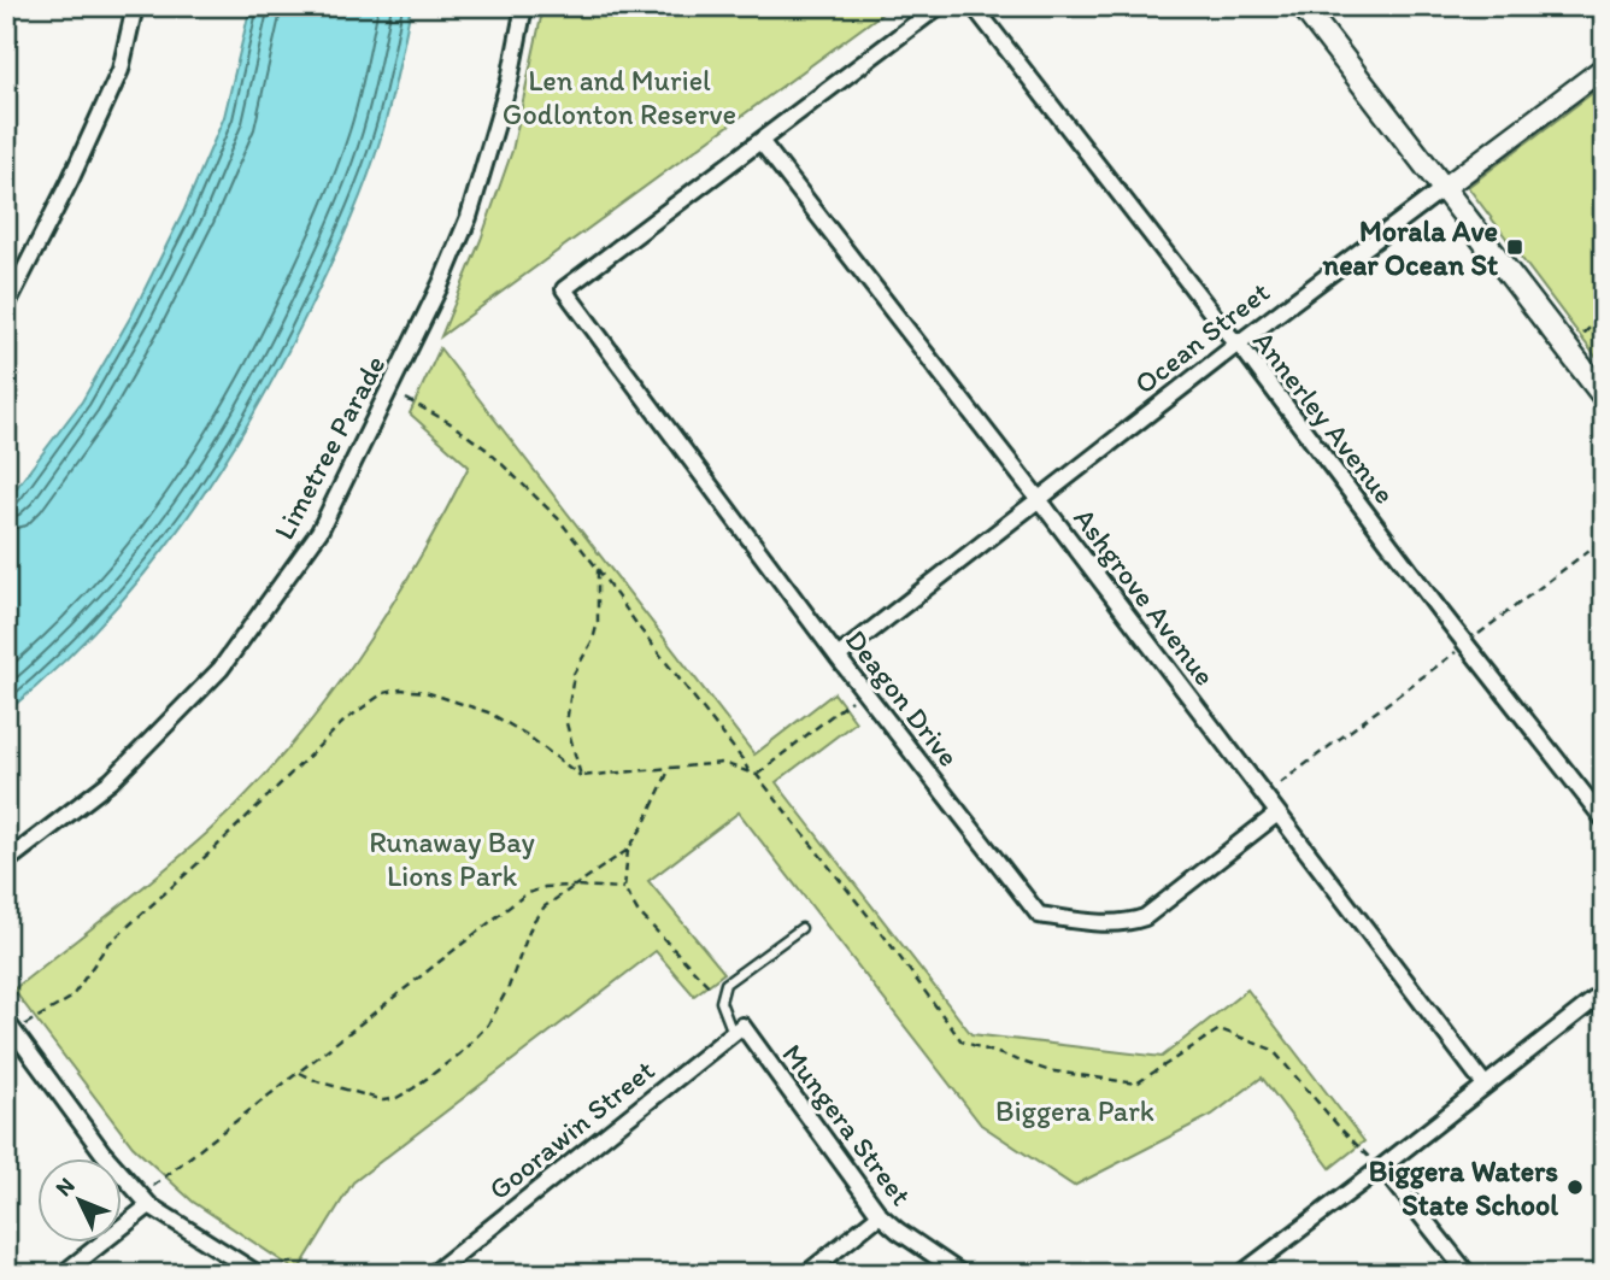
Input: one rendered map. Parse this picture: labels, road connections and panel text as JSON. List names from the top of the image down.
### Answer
{
  "streets": {
    "street": [
      "Ocean Street",
      "Annerley Avenue",
      "Limetree Parade",
      "Ashgrove Avenue",
      "Deagon Drive",
      "Mungera Street",
      "Goorawin Street"
    ]
  },
  "crossings": [
    ["Ocean Street", "Annerley Avenue"],
    ["Ocean Street", "Ashgrove Avenue"],
    ["Ocean Street", "Deagon Drive"],
    ["Ashgrove Avenue", "Deagon Drive"],
    ["Mungera Street", "Goorawin Street"]
  ],
  "parks": ["Len and Muriel Godlonton Reserve", "Runaway Bay Lions Park", "Biggera Park"],
  "places": {
    "transit": ["Morala Ave near Ocean St"],
    "other": ["Biggera Waters State School"]
  },
  "north": "top left"
}
